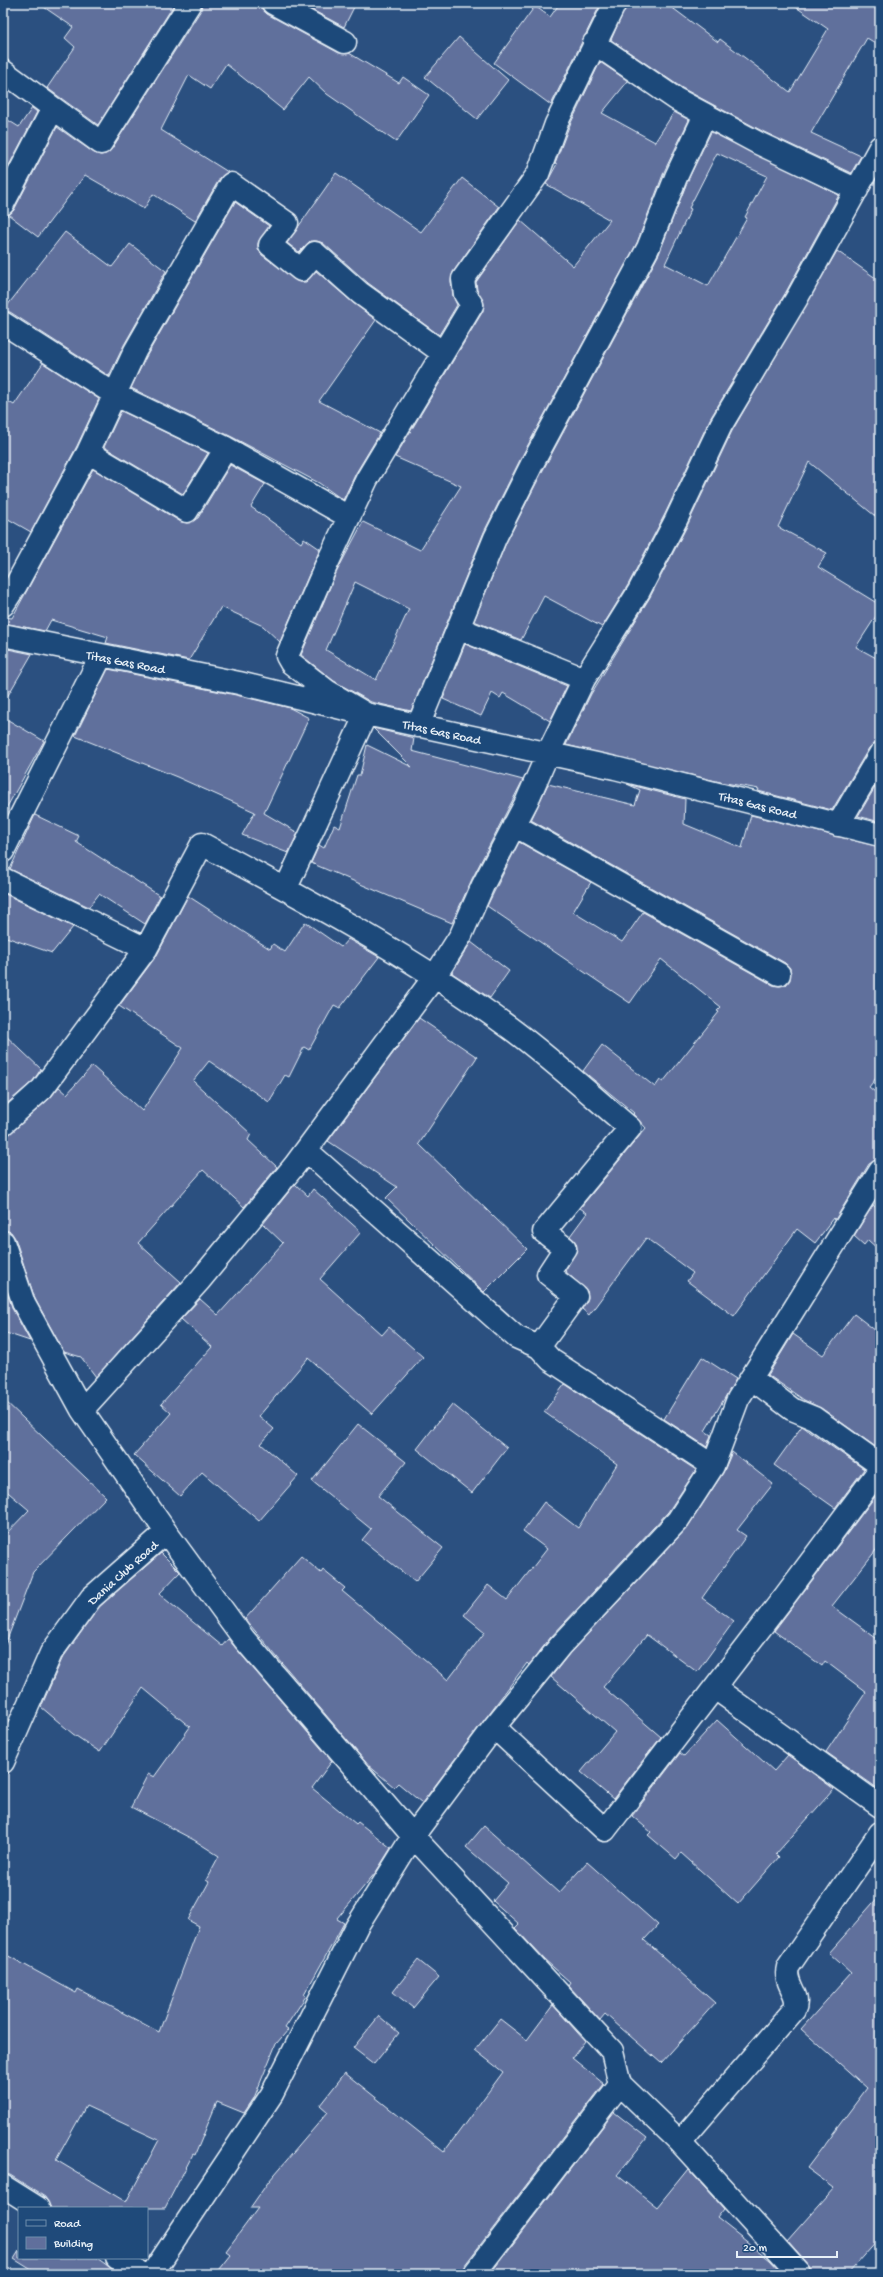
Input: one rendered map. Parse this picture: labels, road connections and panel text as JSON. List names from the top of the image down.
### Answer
{
  "streets": {
    "street": ["Titas Gas Road", "Dania Club Road"]
  },
  "legend": ["Road", "Building"],
  "scale_bar": "20 m"
}
